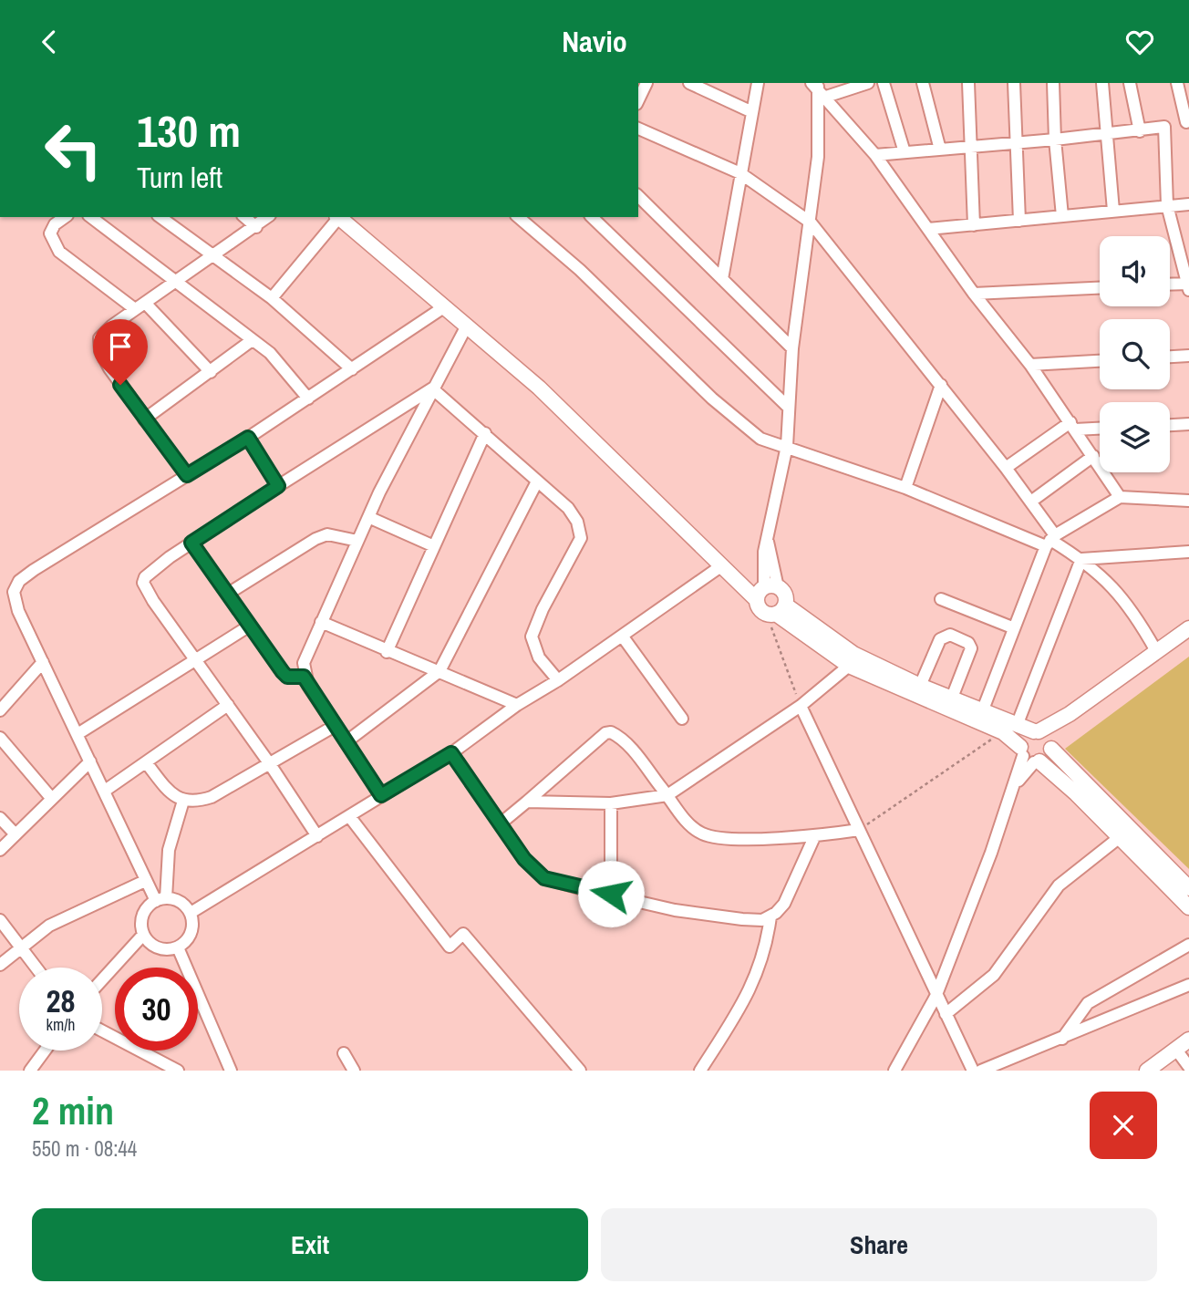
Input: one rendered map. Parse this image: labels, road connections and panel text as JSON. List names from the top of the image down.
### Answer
{
  "page": {
    "header": "Navio",
    "turn": ["130 m", "Turn left"],
    "speed": "28 km/h",
    "limit": "30",
    "heading": ["2 min", "550 m · 08:44"],
    "buttons": ["Exit", "Share"]
  }
}
